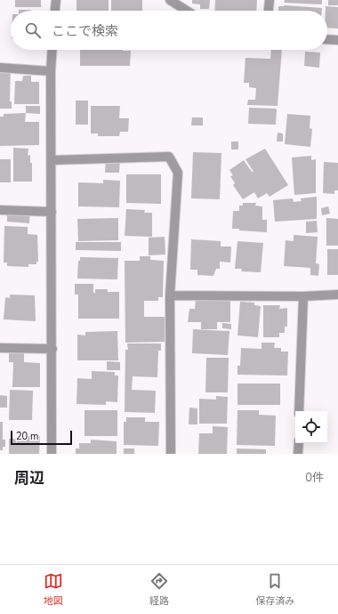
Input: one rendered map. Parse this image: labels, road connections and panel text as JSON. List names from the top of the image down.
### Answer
{
  "scale_bar": "20 m",
  "page": {
    "search": "ここで検索",
    "scale": "20 m",
    "heading": ["周辺", "0件"],
    "nav": ["地図", "経路", "保存済み"]
  }
}
